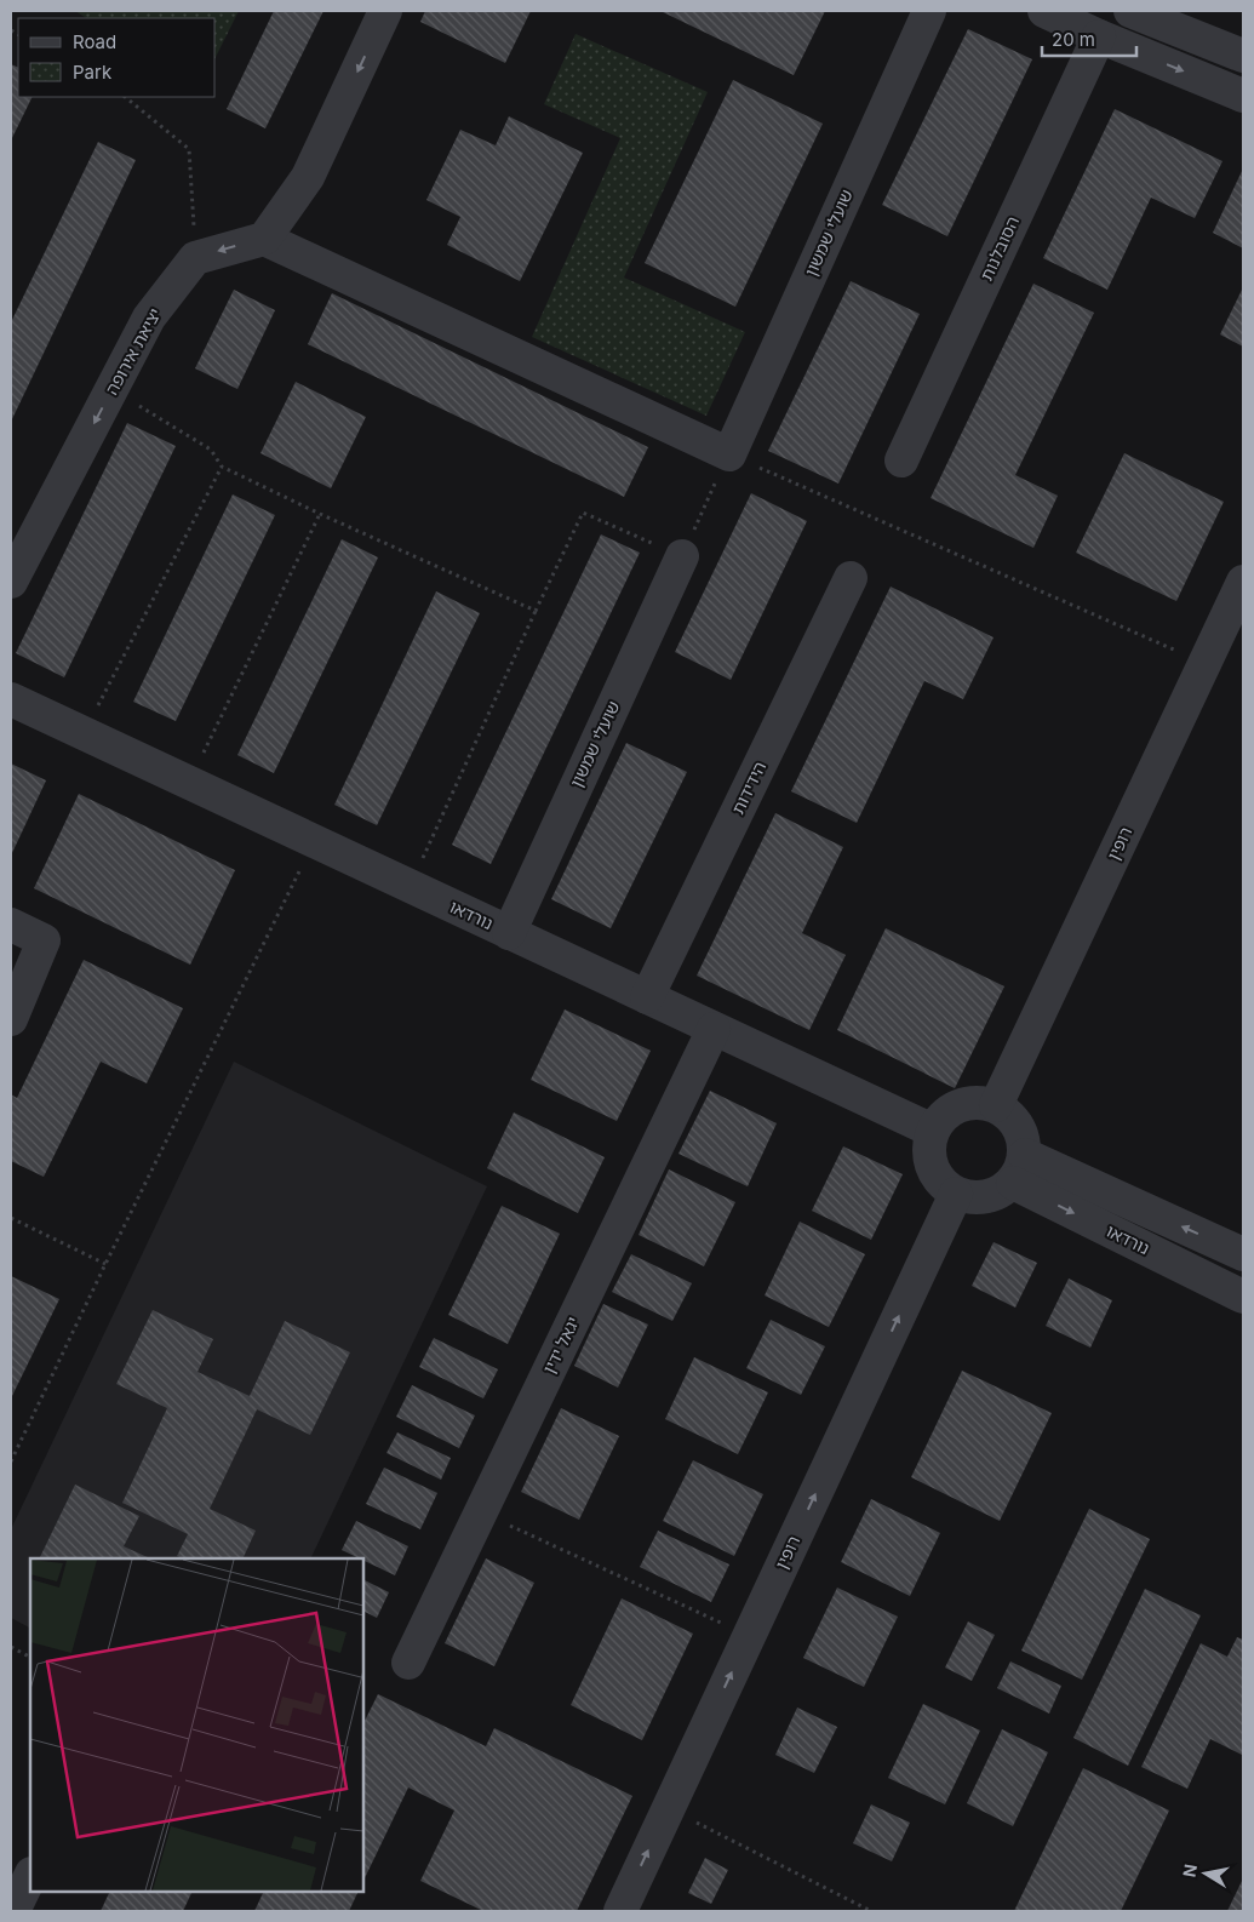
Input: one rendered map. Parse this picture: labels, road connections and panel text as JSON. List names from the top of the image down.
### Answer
{
  "streets": {
    "street": [
      "שועלי שמשון",
      "הסובלנות",
      "יציאת אירופה",
      "הידידות",
      "רופין",
      "נורדאו",
      "יגאל ידין"
    ]
  },
  "crossings": [
    ["שועלי שמשון", "נורדאו"],
    ["הידידות", "נורדאו"],
    ["רופין", "נורדאו"],
    ["נורדאו", "יגאל ידין"]
  ],
  "one_way": ["יציאת אירופה", "רופין"],
  "legend": ["Road", "Park"],
  "scale_bar": "20 m",
  "north": "left"
}
